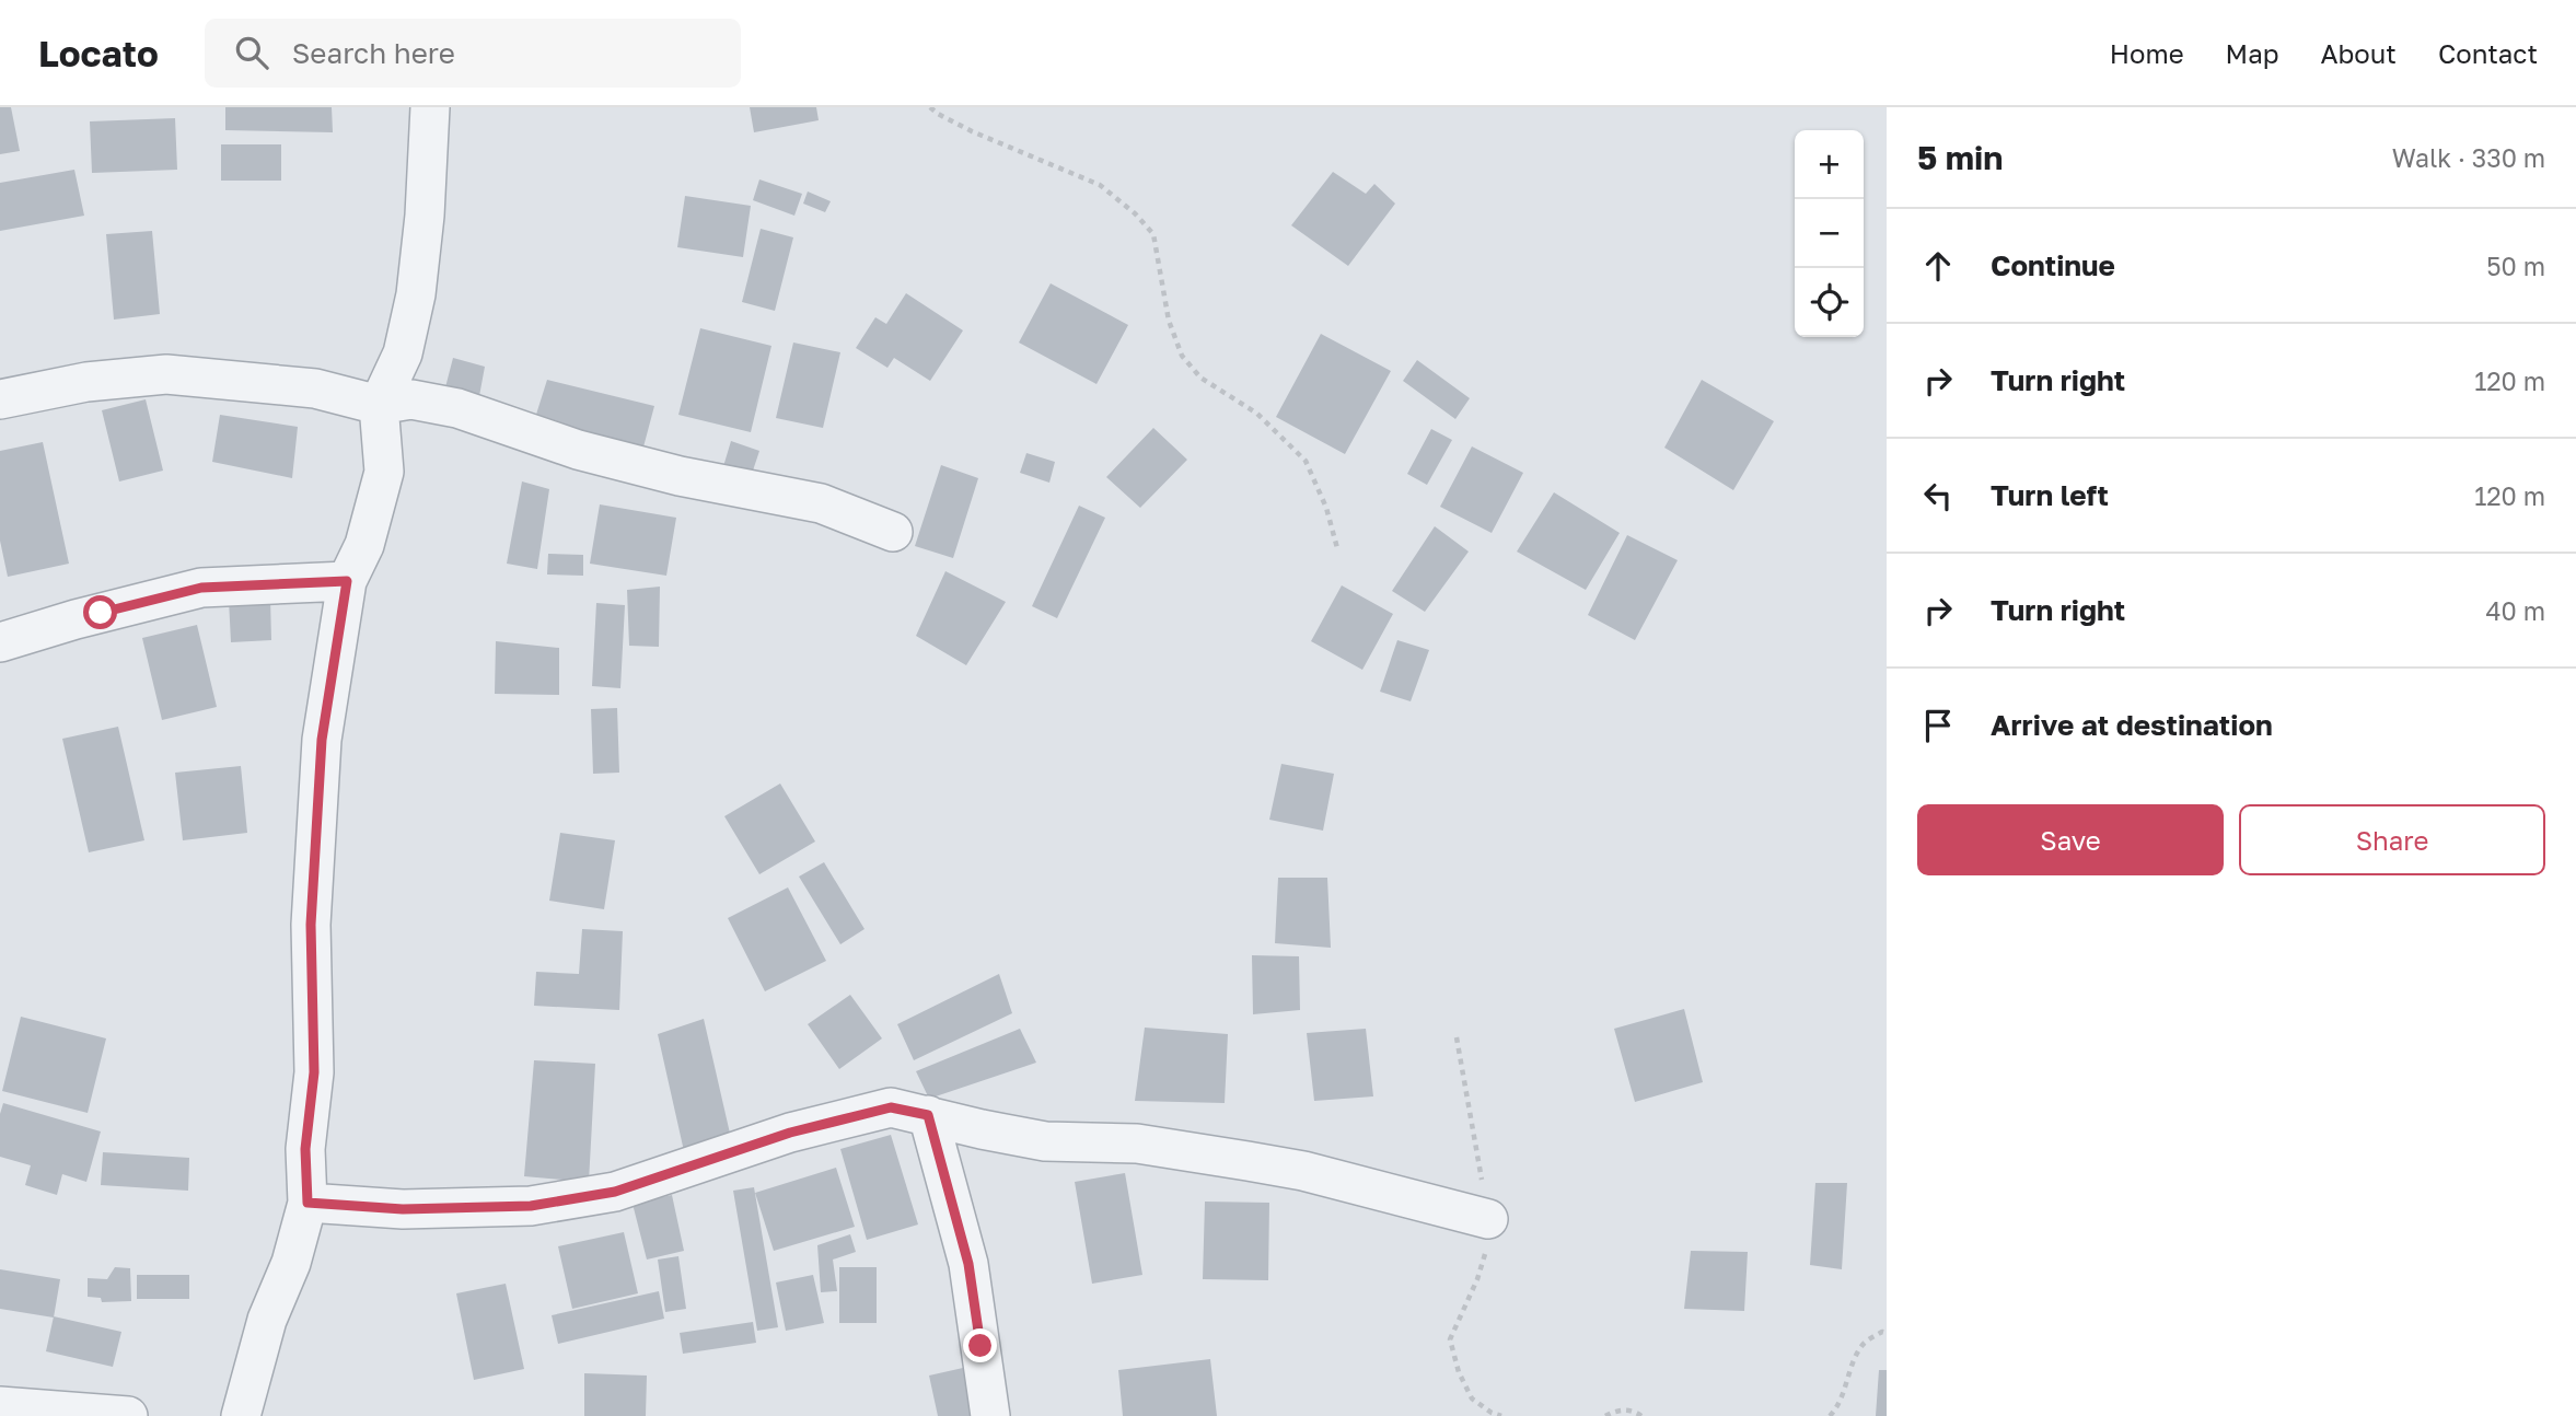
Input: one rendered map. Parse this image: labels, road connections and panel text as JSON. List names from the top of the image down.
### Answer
{
  "page": {
    "header": "Locato",
    "search": "Search here",
    "nav": [
      "Home",
      "Map",
      "About",
      "Contact"
    ],
    "heading": ["5 min", "Walk · 330 m"],
    "map_buttons": ["+", "−"],
    "list": [
      ["Continue", "50 m"],
      ["Turn right", "120 m"],
      ["Turn left", "120 m"],
      ["Turn right", "40 m"],
      "Arrive at destination"
    ],
    "buttons": ["Save", "Share"]
  }
}
